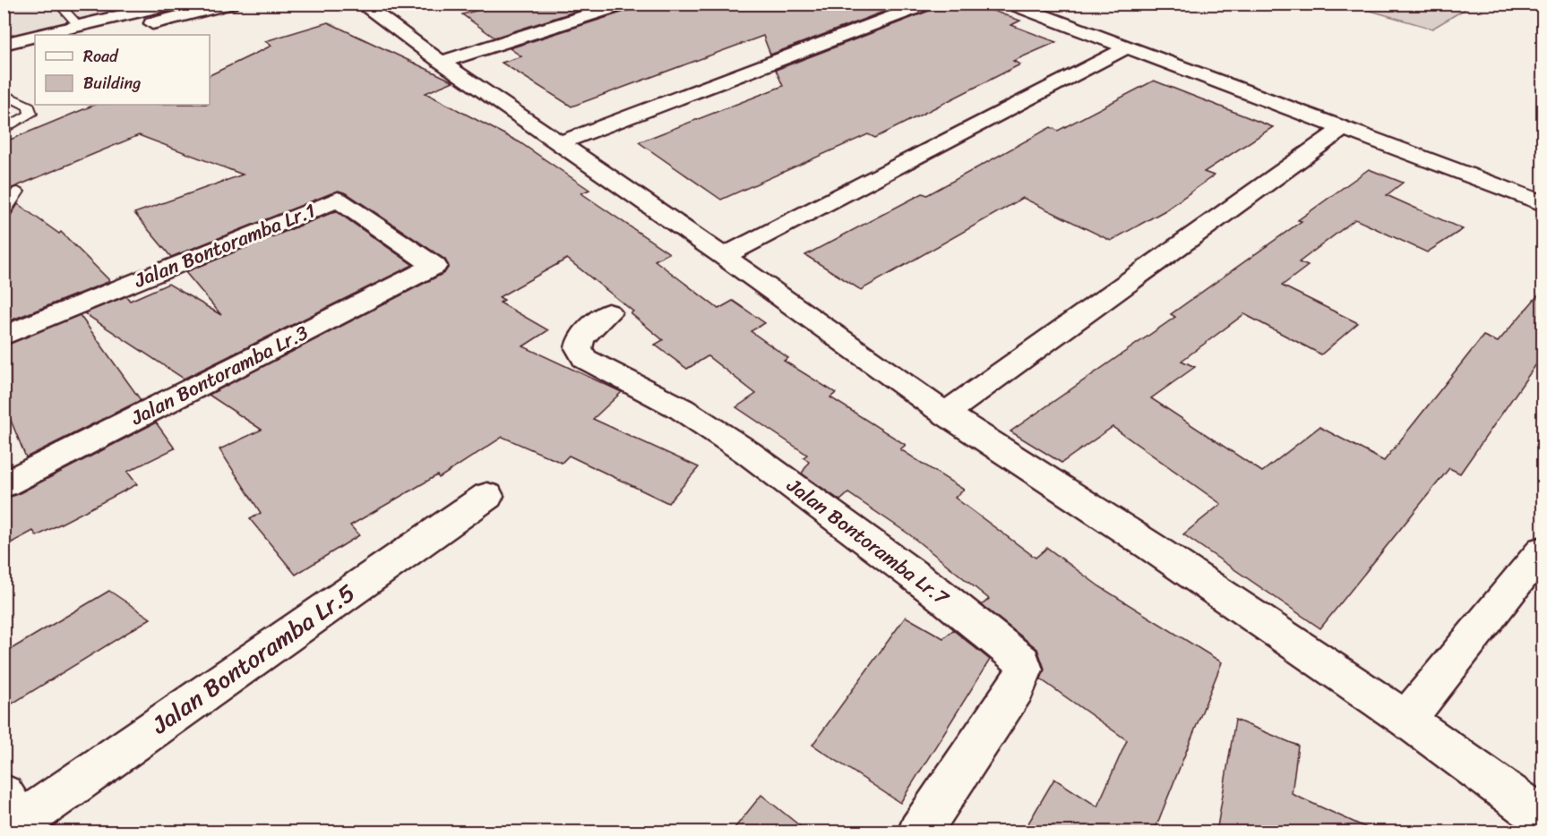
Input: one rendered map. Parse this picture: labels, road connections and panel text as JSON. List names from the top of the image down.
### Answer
{
  "streets": {
    "main road": [
      "Jalan Bontoramba Lr.1",
      "Jalan Bontoramba Lr.3",
      "Jalan Bontoramba Lr.7",
      "Jalan Bontoramba Lr.5"
    ]
  },
  "crossings": [
    ["Jalan Bontoramba Lr.1", "Jalan Bontoramba Lr.3"]
  ],
  "legend": ["Road", "Building"]
}
